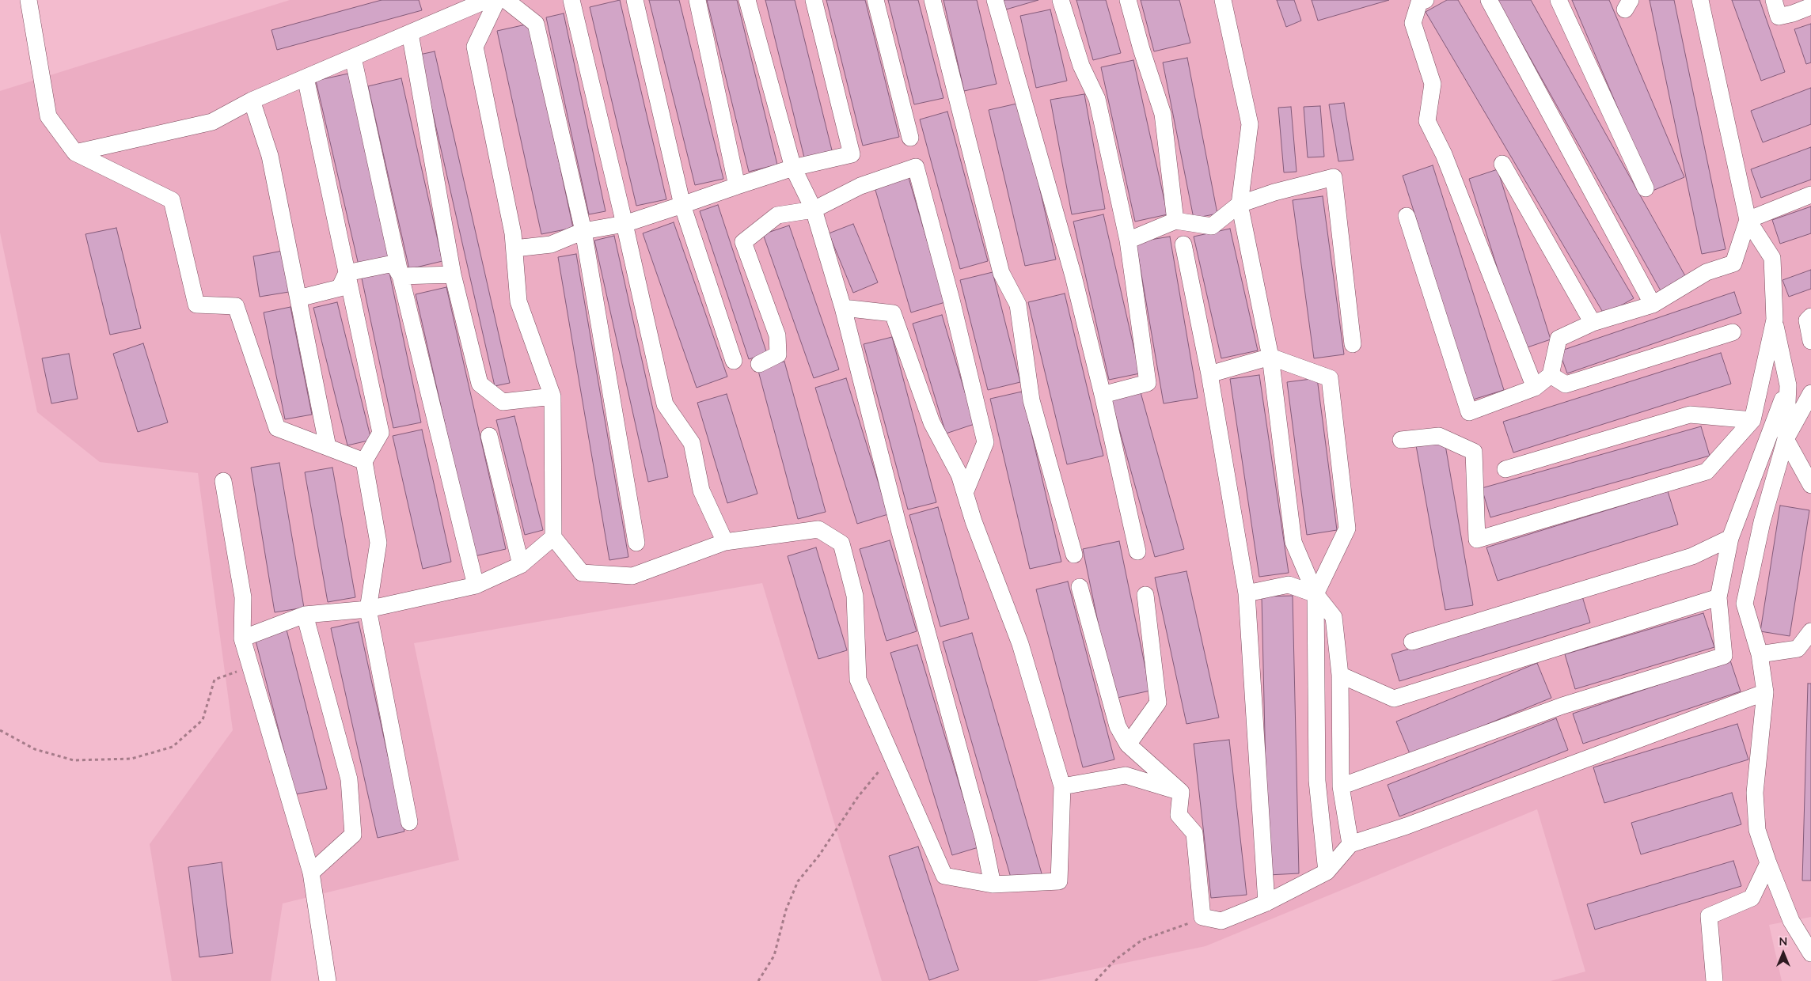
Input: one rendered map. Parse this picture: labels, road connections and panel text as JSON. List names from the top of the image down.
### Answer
{
  "north": "top"
}
